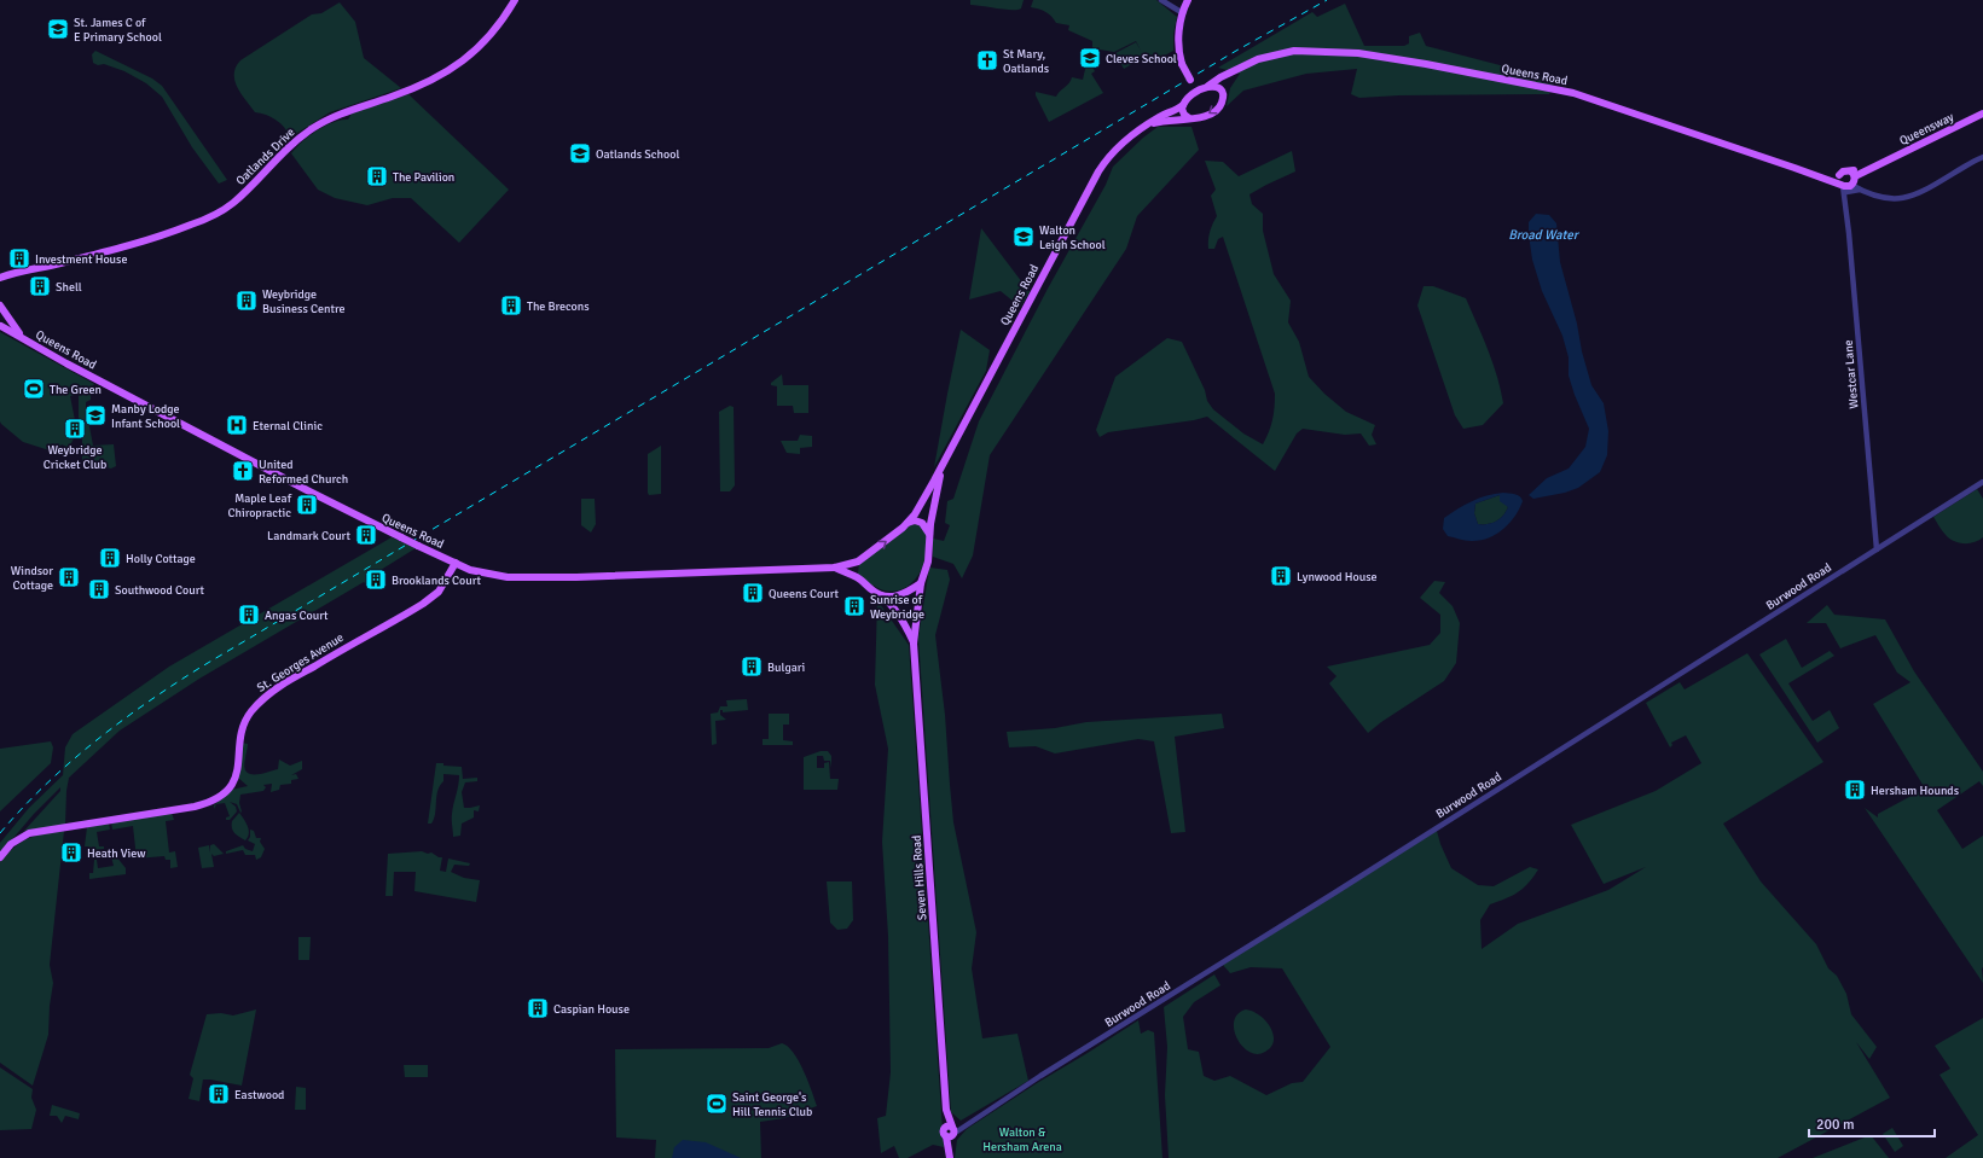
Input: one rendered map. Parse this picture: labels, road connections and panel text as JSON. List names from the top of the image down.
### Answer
{
  "streets": {
    "main road": [
      "Queens Road",
      "Queensway",
      "Oatlands Drive",
      "St. Georges Avenue",
      "Seven Hills Road"
    ],
    "street": ["Westcar Lane", "Burwood Road"]
  },
  "crossings": [
    ["Queens Road", "Queensway"],
    ["Queens Road", "Westcar Lane"],
    ["Queens Road", "St. Georges Avenue"],
    ["Queens Road", "Seven Hills Road"],
    ["Queensway", "Westcar Lane"],
    ["Westcar Lane", "Burwood Road"],
    ["Burwood Road", "Seven Hills Road"]
  ],
  "water": ["Broad Water"],
  "parks": ["Walton & Hersham Arena"],
  "places": {
    "school or university": [
      "St. James C of E Primary School",
      "Cleves School",
      "Oatlands School",
      "Walton Leigh School",
      "Manby Lodge Infant School"
    ],
    "church": ["St Mary, Oatlands", "United Reformed Church"],
    "building": [
      "The Pavilion",
      "Investment House",
      "Shell",
      "Weybridge Business Centre",
      "The Brecons",
      "Weybridge Cricket Club",
      "Maple Leaf Chiropractic",
      "Landmark Court",
      "Holly Cottage",
      "Lynwood House",
      "Windsor Cottage",
      "Brooklands Court",
      "Southwood Court",
      "Queens Court",
      "Sunrise of Weybridge",
      "Angas Court",
      "Bulgari",
      "Hersham Hounds",
      "Heath View",
      "Caspian House",
      "Eastwood"
    ],
    "sports": ["The Green", "Saint George's Hill Tennis Club"],
    "hospital": ["Eternal Clinic"]
  },
  "scale_bar": "200 m"
}
